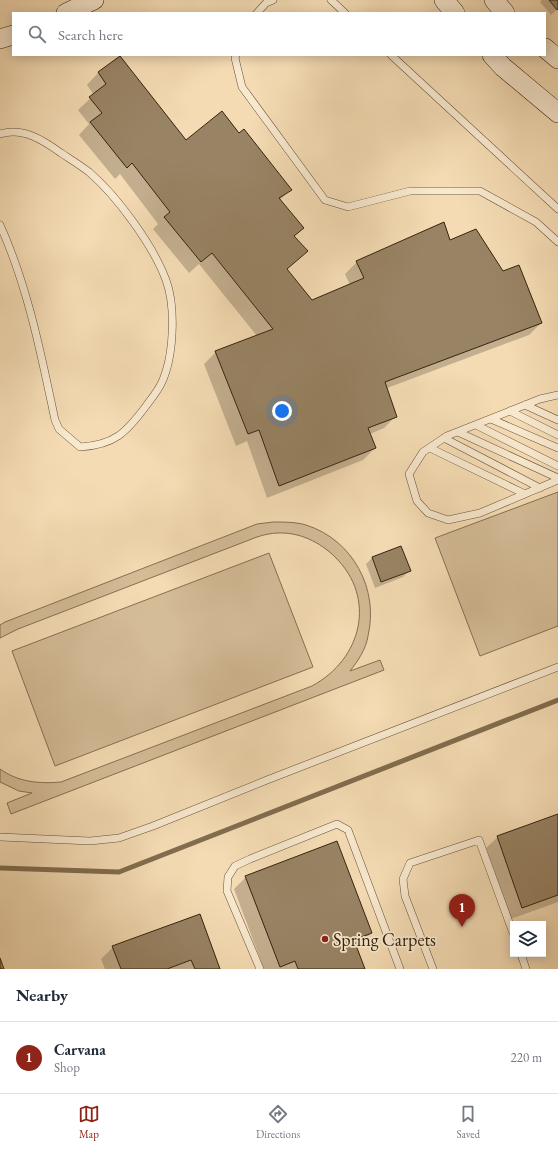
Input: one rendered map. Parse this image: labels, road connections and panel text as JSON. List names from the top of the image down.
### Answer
{
  "places": ["Spring Carpets"],
  "page": {
    "search": "Search here",
    "pins": "1",
    "heading": "Nearby",
    "list": [
      {
        "mark": "1",
        "name": "Carvana",
        "note": "Shop",
        "value": "220 m"
      }
    ],
    "nav": ["Map", "Directions", "Saved"]
  }
}
